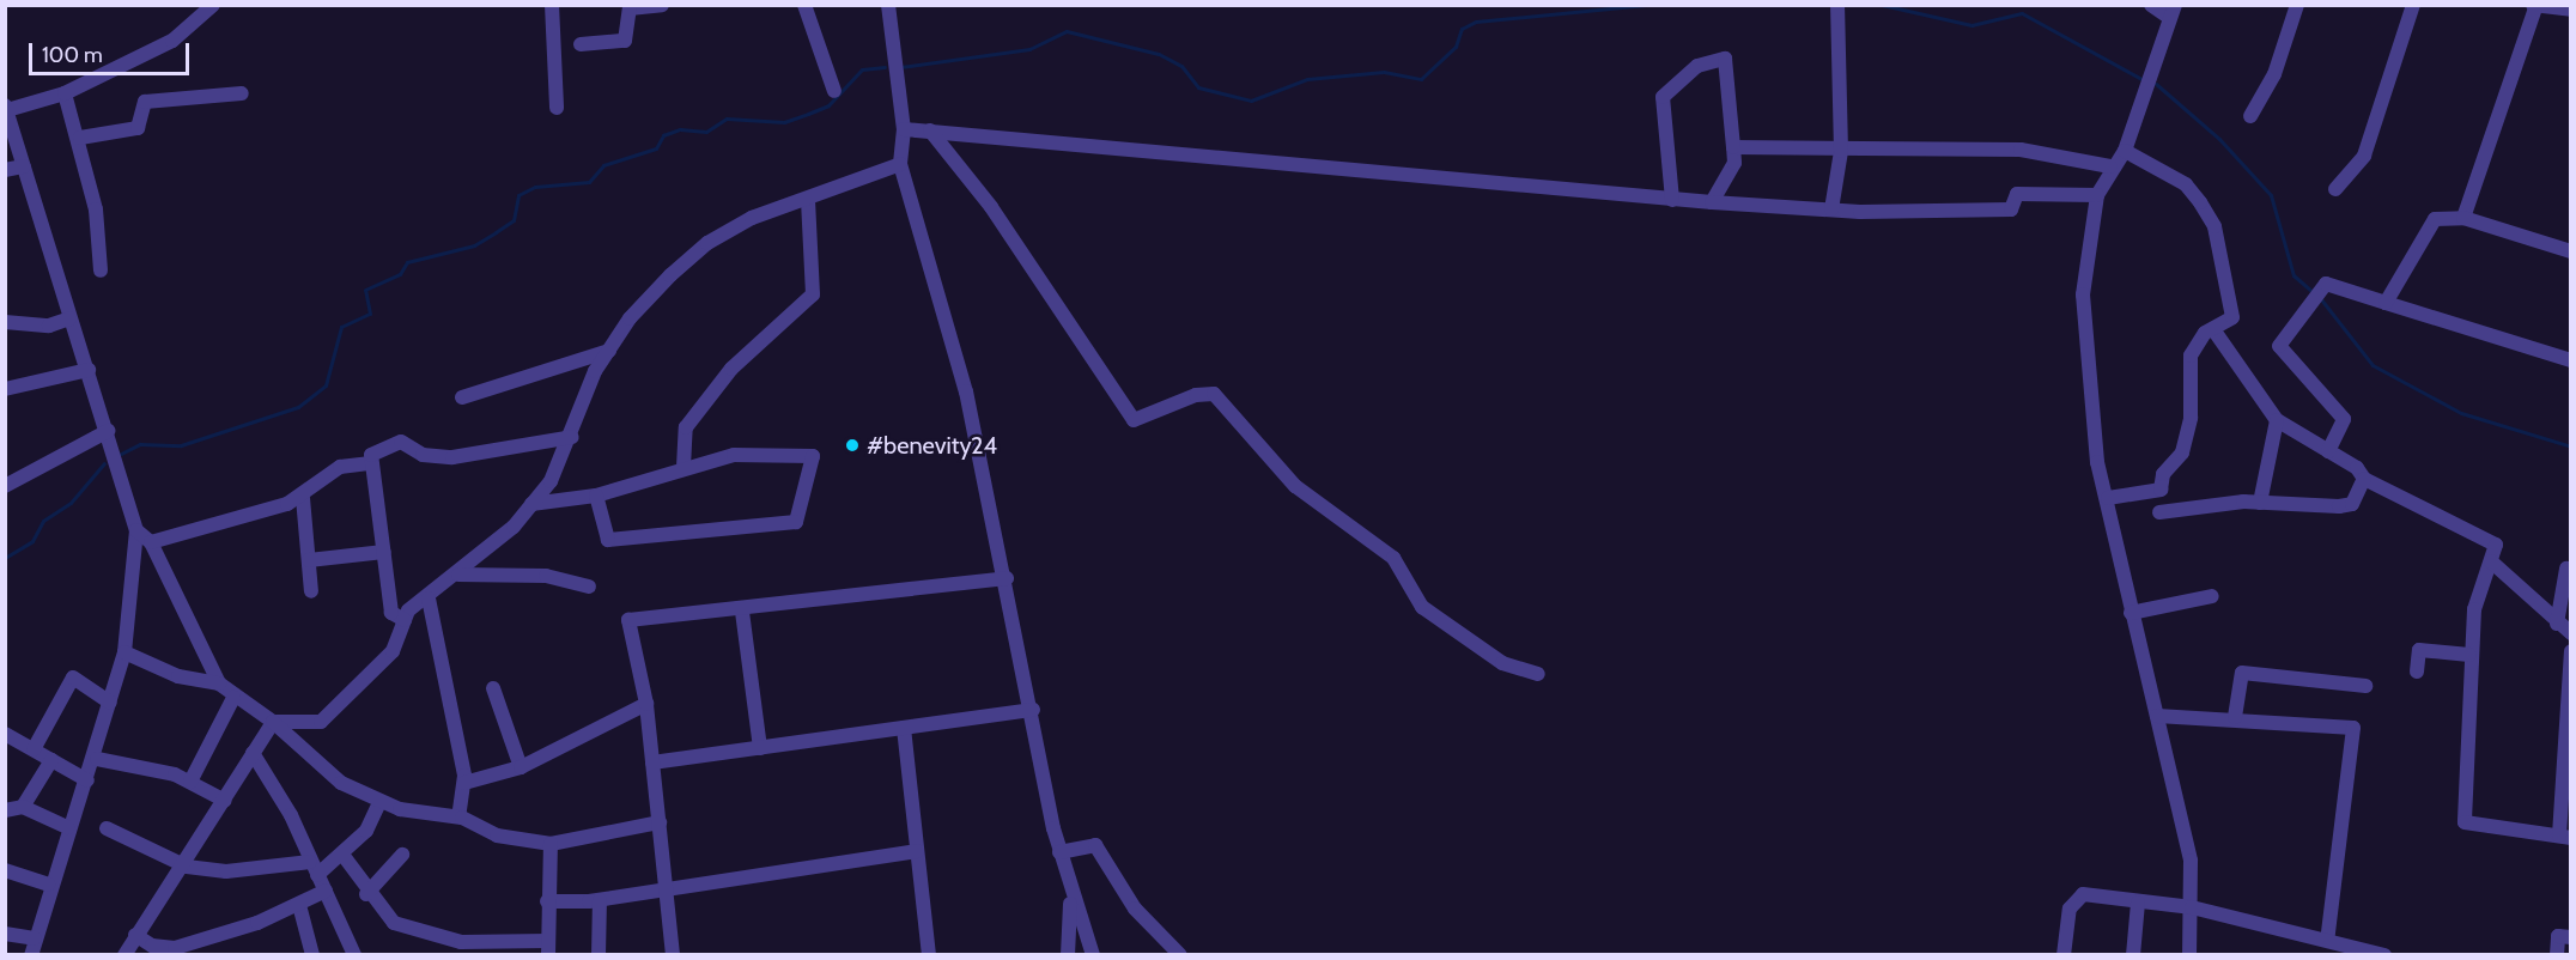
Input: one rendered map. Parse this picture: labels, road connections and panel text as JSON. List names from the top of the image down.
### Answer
{
  "places": ["#benevity24"],
  "scale_bar": "100 m"
}
